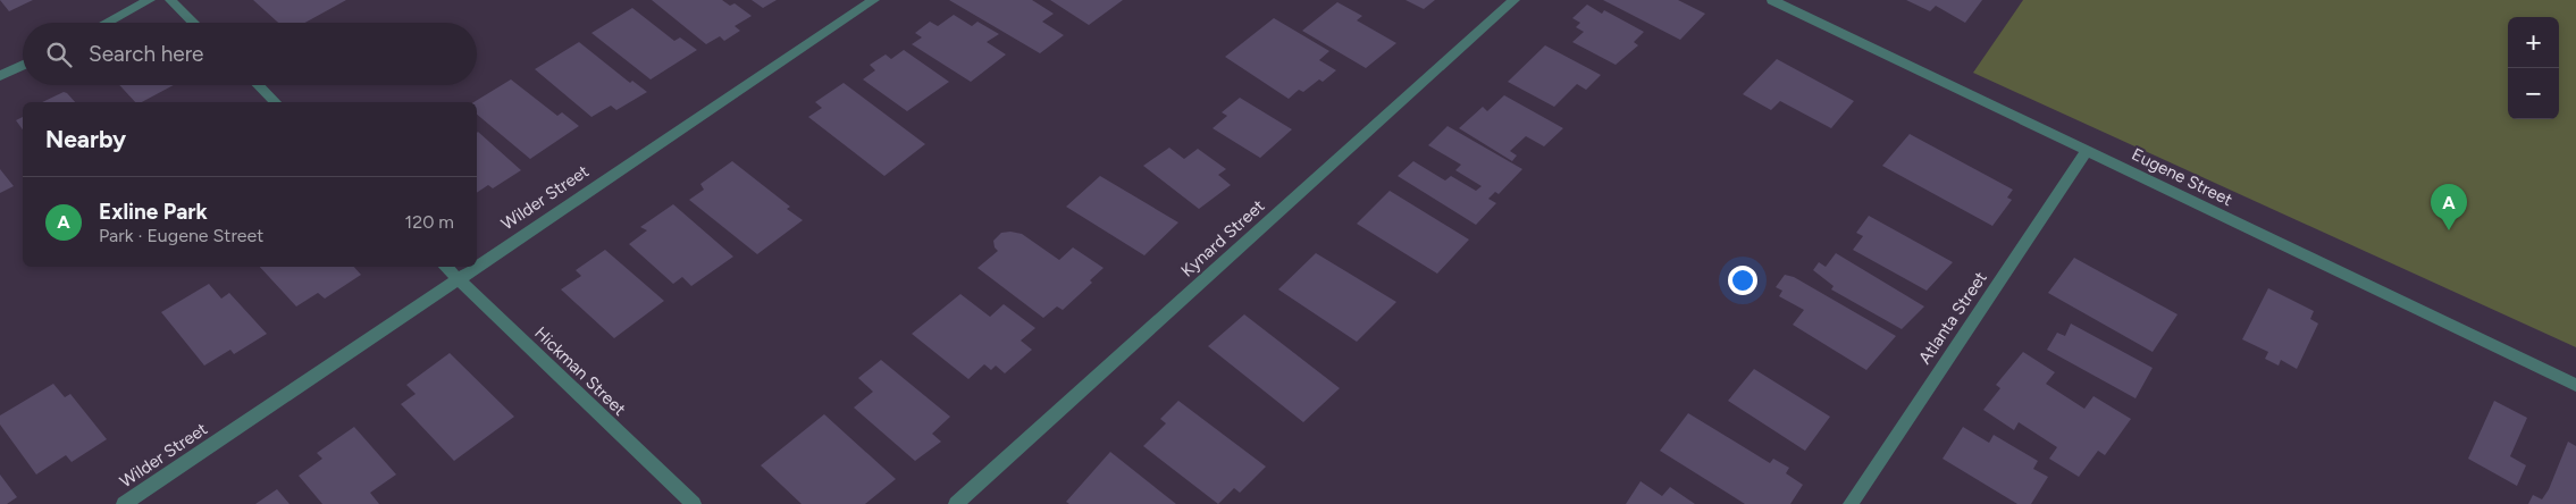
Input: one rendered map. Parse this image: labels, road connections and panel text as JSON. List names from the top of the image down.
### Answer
{
  "streets": {
    "street": [
      "Eugene Street",
      "Wilder Street",
      "Kynard Street",
      "Atlanta Street",
      "Hickman Street"
    ]
  },
  "crossings": [
    ["Eugene Street", "Atlanta Street"],
    ["Wilder Street", "Hickman Street"]
  ],
  "page": {
    "map_buttons": ["+", "−"],
    "search": "Search here",
    "heading": "Nearby",
    "list": [
      {
        "mark": "A",
        "name": "Exline Park",
        "note": "Park · Eugene Street",
        "value": "120 m"
      }
    ],
    "pins": "A"
  }
}
